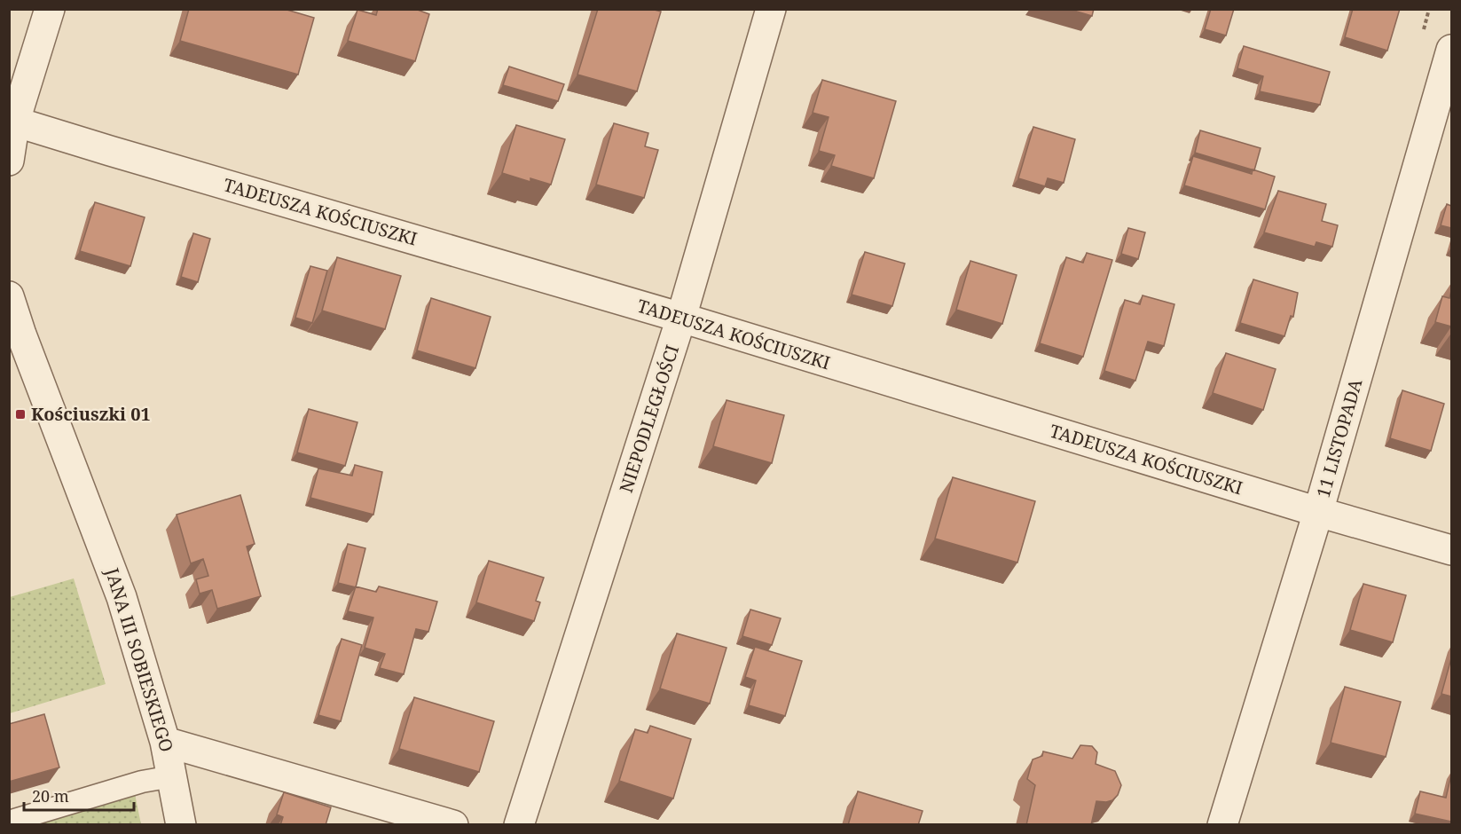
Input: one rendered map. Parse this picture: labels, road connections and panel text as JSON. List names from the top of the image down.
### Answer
{
  "streets": {
    "street": [
      "TADEUSZA KOŚCIUSZKI",
      "NIEPODLEGŁOŚCI",
      "11 LISTOPADA",
      "JANA III SOBIESKIEGO"
    ]
  },
  "crossings": [
    ["TADEUSZA KOŚCIUSZKI", "NIEPODLEGŁOŚCI"],
    ["TADEUSZA KOŚCIUSZKI", "11 LISTOPADA"]
  ],
  "places": {
    "transit": ["Kościuszki 01"]
  },
  "scale_bar": "20 m"
}
